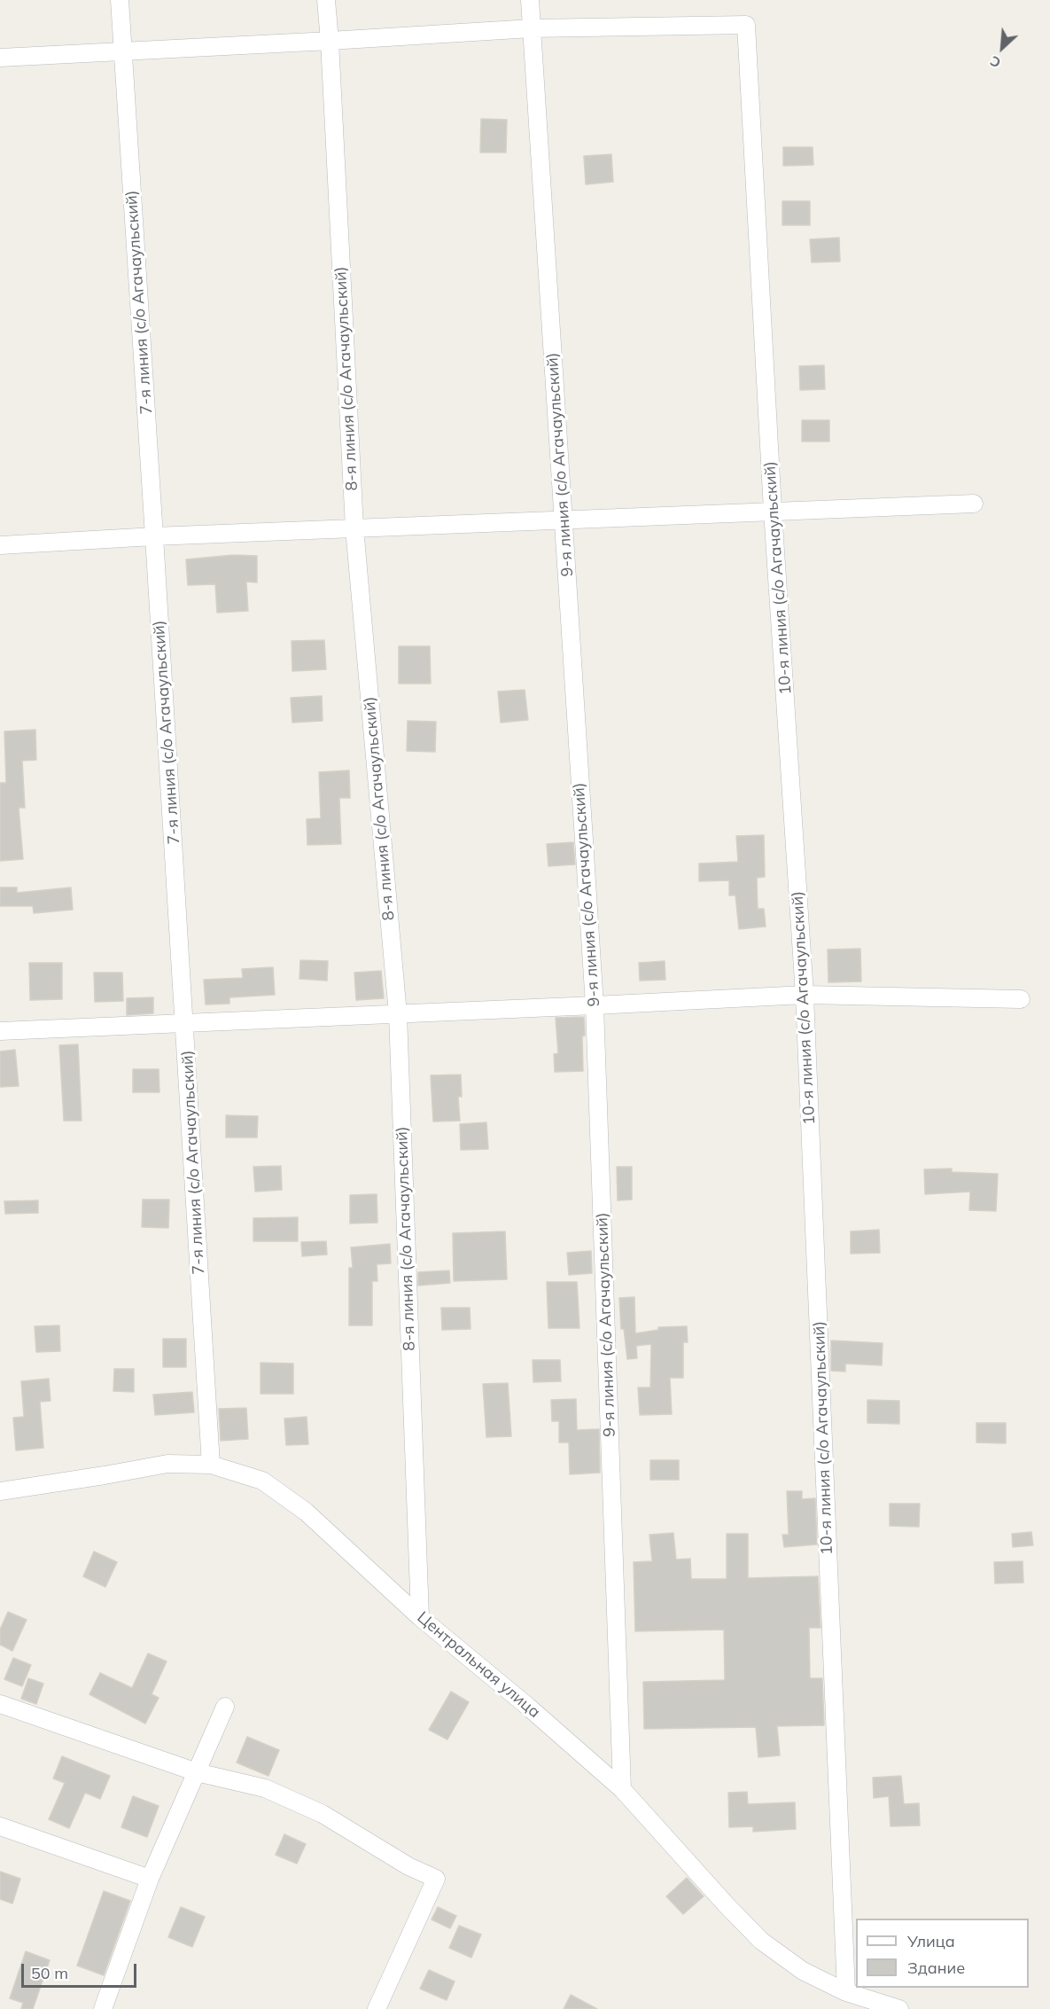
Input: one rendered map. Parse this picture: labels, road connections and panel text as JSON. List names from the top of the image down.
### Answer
{
  "streets": {
    "street": [
      "7-я линия (с/о Агачаульский)",
      "8-я линия (с/о Агачаульский)",
      "9-я линия (с/о Агачаульский)",
      "10-я линия (с/о Агачаульский)",
      "Центральная улица"
    ]
  },
  "crossings": [
    ["7-я линия (с/о Агачаульский)", "Центральная улица"],
    ["8-я линия (с/о Агачаульский)", "Центральная улица"],
    ["9-я линия (с/о Агачаульский)", "10-я линия (с/о Агачаульский)"],
    ["9-я линия (с/о Агачаульский)", "Центральная улица"],
    ["10-я линия (с/о Агачаульский)", "Центральная улица"]
  ],
  "legend": ["Улица", "Здание"],
  "scale_bar": "50 m",
  "north": "bottom left"
}
